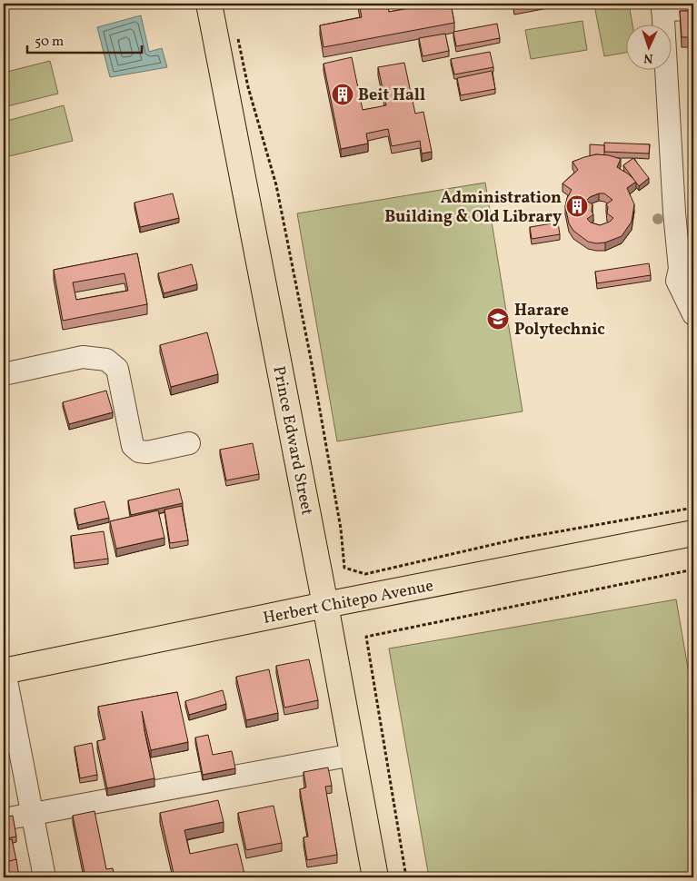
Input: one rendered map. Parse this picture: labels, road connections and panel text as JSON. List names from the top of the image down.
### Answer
{
  "streets": {
    "main road": ["Prince Edward Street", "Herbert Chitepo Avenue"]
  },
  "crossings": [
    ["Prince Edward Street", "Herbert Chitepo Avenue"]
  ],
  "places": {
    "building": ["Beit Hall", "Administration Building & Old Library"],
    "school or university": ["Harare Polytechnic"]
  },
  "scale_bar": "50 m",
  "north": "bottom"
}
